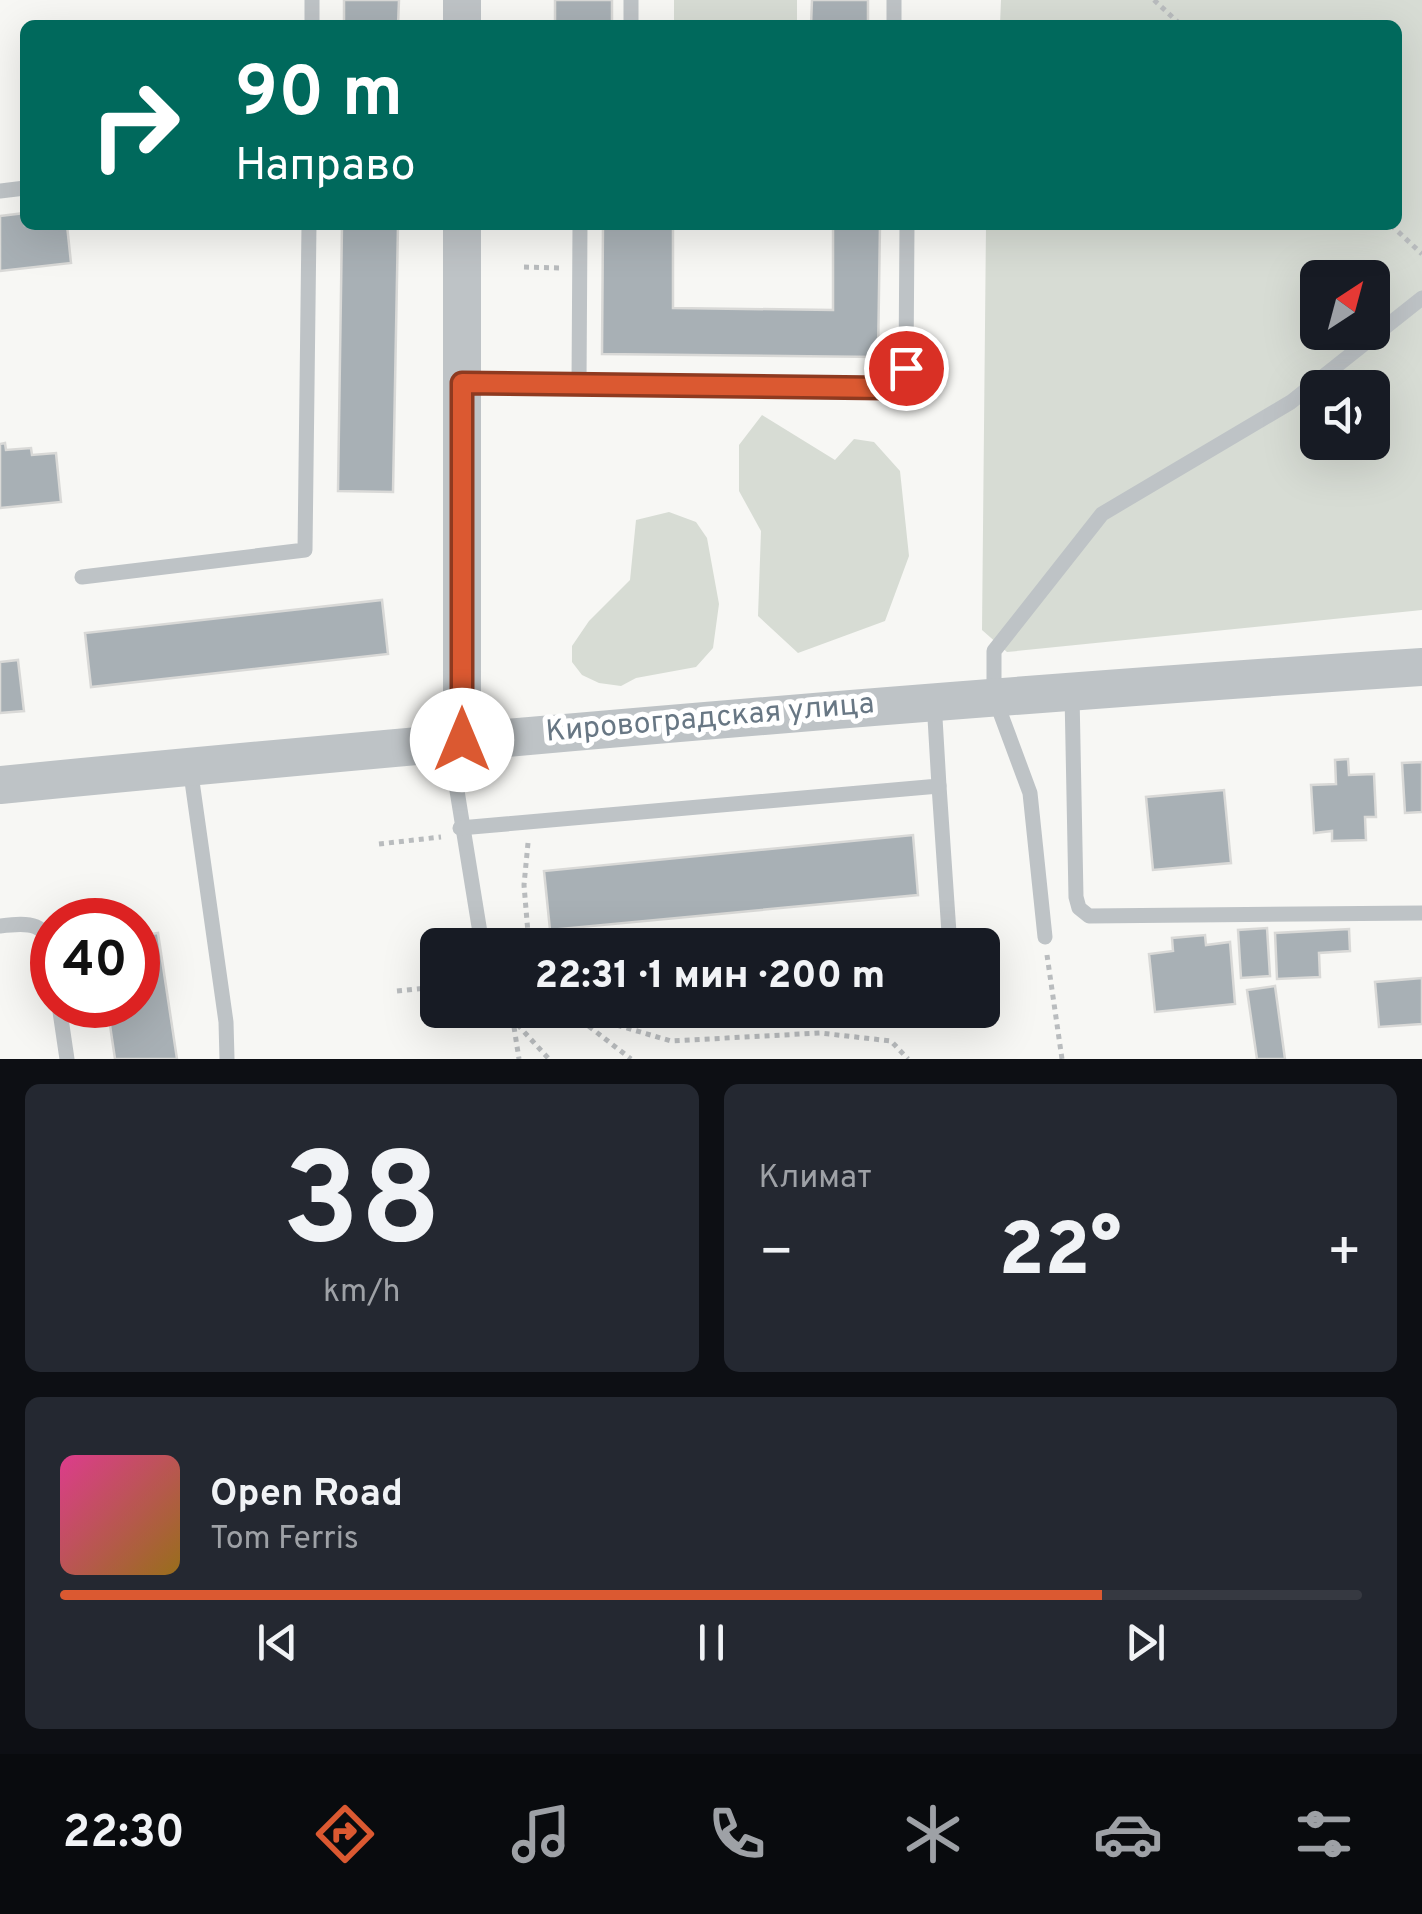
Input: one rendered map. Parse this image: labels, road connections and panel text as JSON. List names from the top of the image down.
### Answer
{
  "streets": {
    "street": ["Кировоградская улица"]
  },
  "north": "top right",
  "page": {
    "turn": ["90 m", "Направо"],
    "limit": "40",
    "trip": "22:31 · 1 мин · 200 m",
    "tile": [
      ["38", "km/h"],
      "Климат"
    ],
    "heat": ["−", "22°", "+"],
    "song": ["Open Road", "Tom Ferris"],
    "tabs": "22:30"
  }
}
